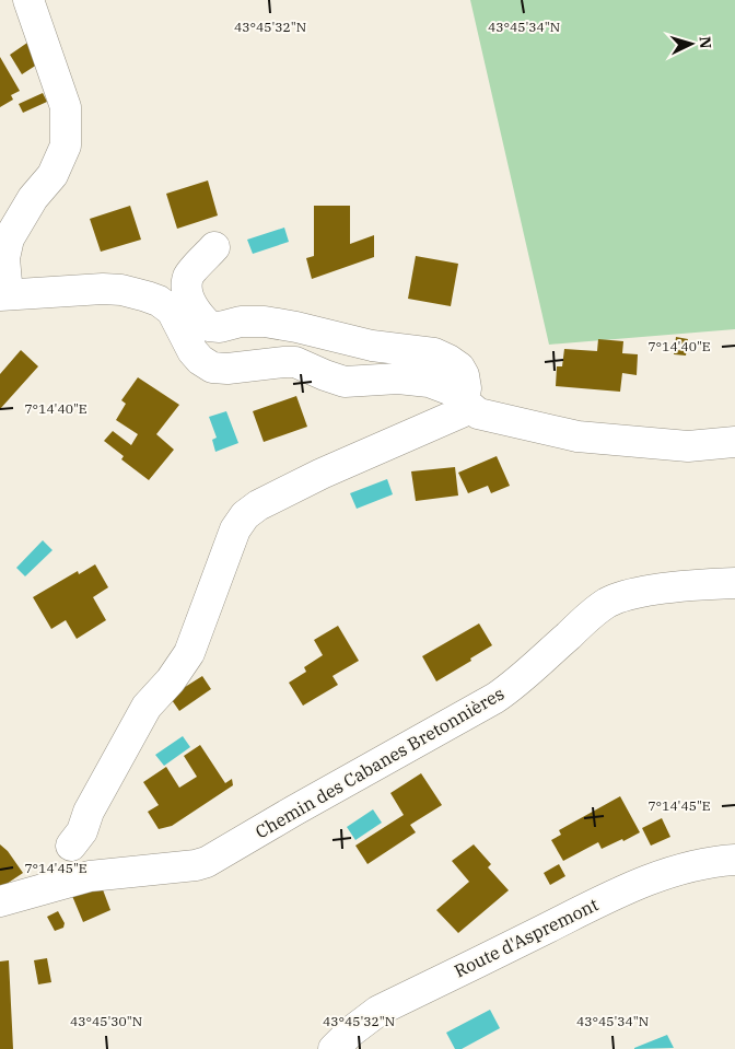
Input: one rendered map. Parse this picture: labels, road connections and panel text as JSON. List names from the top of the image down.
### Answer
{
  "streets": {
    "street": ["Chemin des Cabanes Bretonnières", "Route d'Aspremont"]
  },
  "north": "right",
  "coordinates": [
    "43°45'32\"N",
    "43°45'34\"N",
    "7°14'40\"E",
    "7°14'45\"E",
    "43°45'30\"N"
  ]
}
